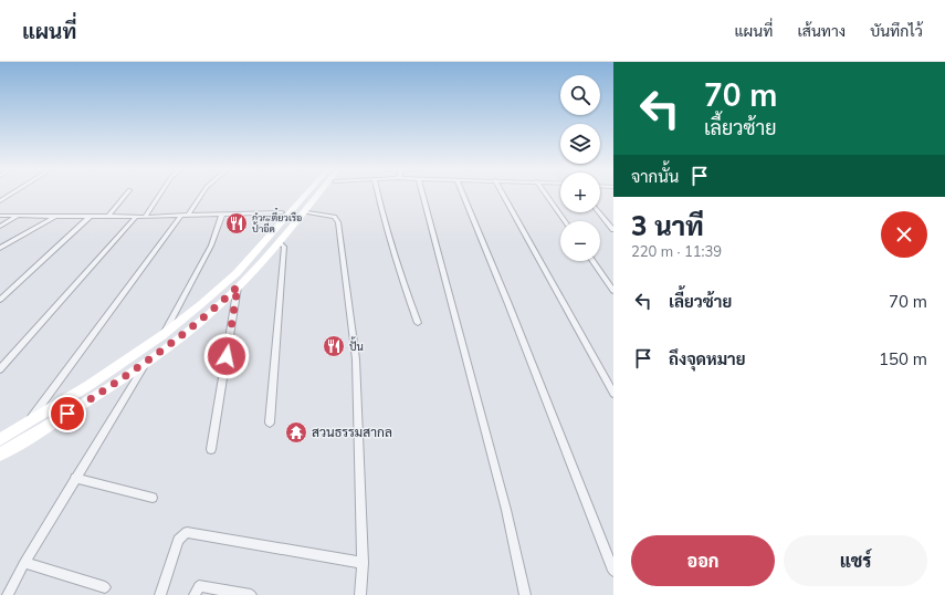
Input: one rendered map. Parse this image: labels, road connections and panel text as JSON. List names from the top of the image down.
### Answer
{
  "places": {
    "restaurant": ["ก๋วยเตี๋ยวเรือ ป้าอี๊ด", "ปั้น"],
    "temple": ["สวนธรรมสากล"]
  },
  "page": {
    "header": "แผนที่",
    "nav": ["แผนที่", "เส้นทาง", "บันทึกไว้"],
    "turn": ["70 m", "เลี้ยวซ้าย"],
    "map_buttons": ["+", "−"],
    "then": "จากนั้น",
    "heading": ["3 นาที", "220 m · 11:39"],
    "list": [
      {
        "name": "เลี้ยวซ้าย",
        "value": "70 m"
      },
      {
        "name": "ถึงจุดหมาย",
        "value": "150 m"
      }
    ],
    "buttons": ["ออก", "แชร์"]
  }
}
